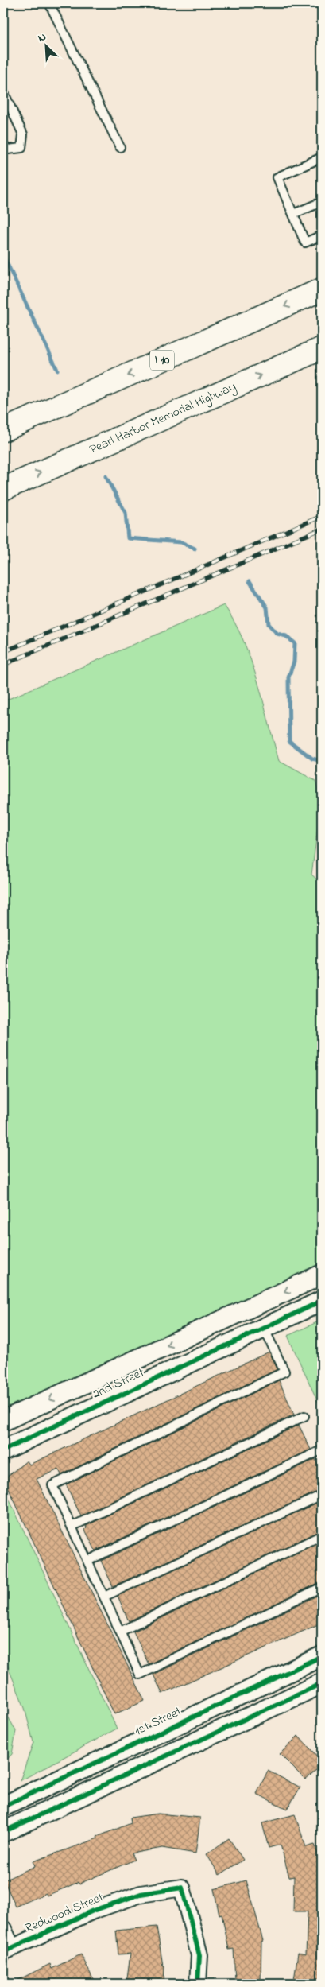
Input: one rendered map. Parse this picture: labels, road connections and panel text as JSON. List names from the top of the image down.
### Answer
{
  "streets": {
    "highway": ["I 10", "Pearl Harbor Memorial Highway"],
    "street": ["2nd Street", "1st Street", "Redwood Street"]
  },
  "north": "top left"
}
